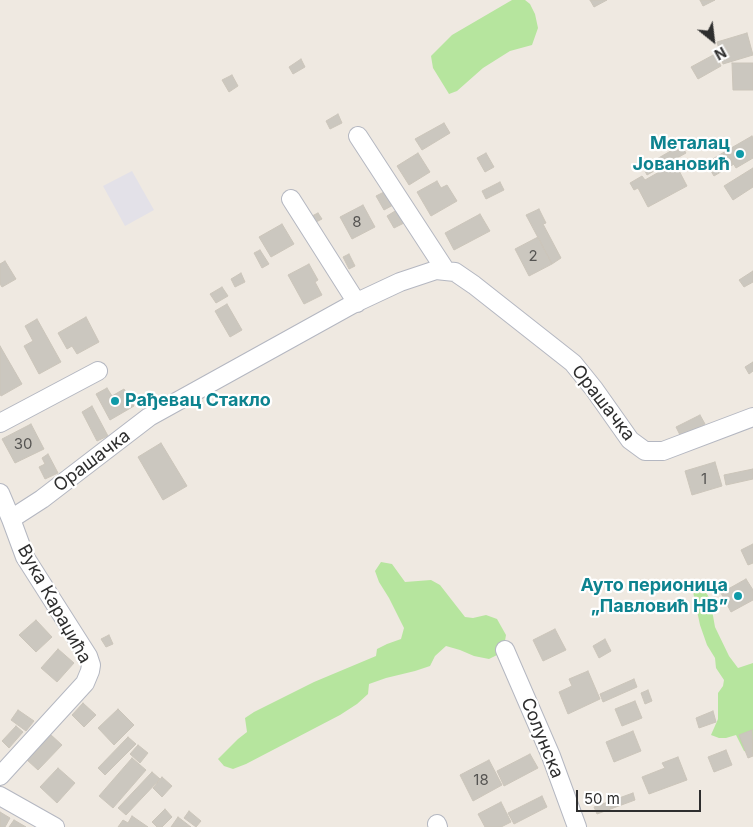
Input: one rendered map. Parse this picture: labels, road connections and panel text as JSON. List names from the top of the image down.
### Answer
{
  "streets": {
    "street": ["Орашачка", "Вука Караџића", "Солунска"]
  },
  "crossings": [
    ["Орашачка", "Вука Караџића"]
  ],
  "places": ["Металац Јовановић", "Рађевац Стакло", "Ауто перионица „Павловић НВ”"],
  "house_numbers": [
    "8",
    "2",
    "30",
    "1",
    "18"
  ],
  "scale_bar": "50 m",
  "north": "bottom right"
}
